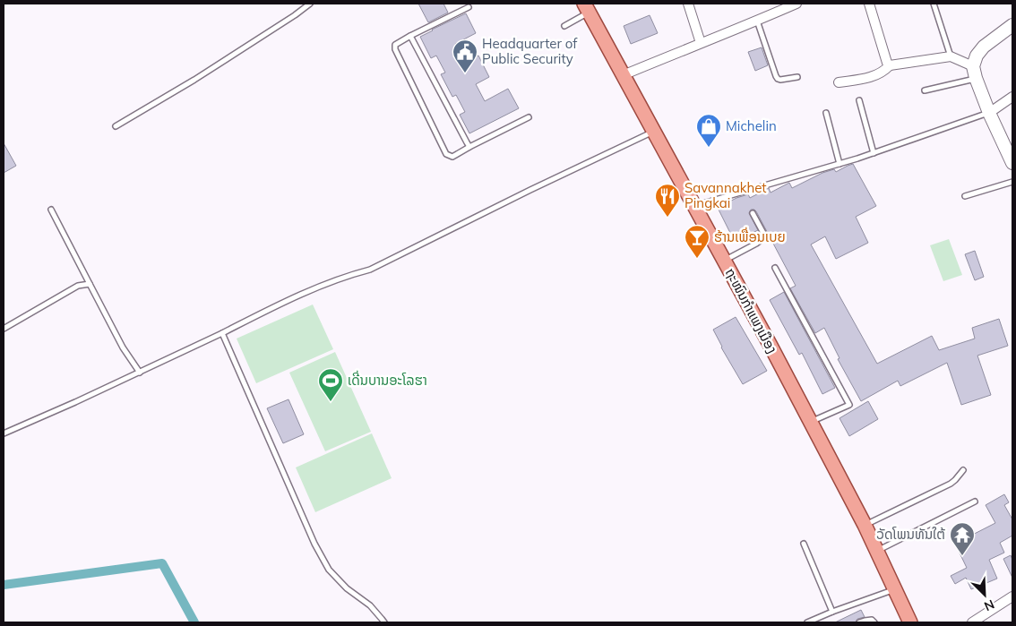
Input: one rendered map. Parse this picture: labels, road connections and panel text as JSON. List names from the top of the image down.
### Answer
{
  "streets": {
    "main road": ["ຖະໜົນກຳແພງເມືອງ"]
  },
  "places": {
    "public building": ["Headquarter of Public Security"],
    "shop": ["Michelin"],
    "restaurant": ["Savannakhet Pingkai"],
    "bar": ["ຮ້ານເພື່ອນເບຍ"],
    "sports": ["ເດີ່ນບານອະໂລຮາ"],
    "temple": ["ວັດໂພນທັນໃຕ້"]
  },
  "north": "bottom right"
}
